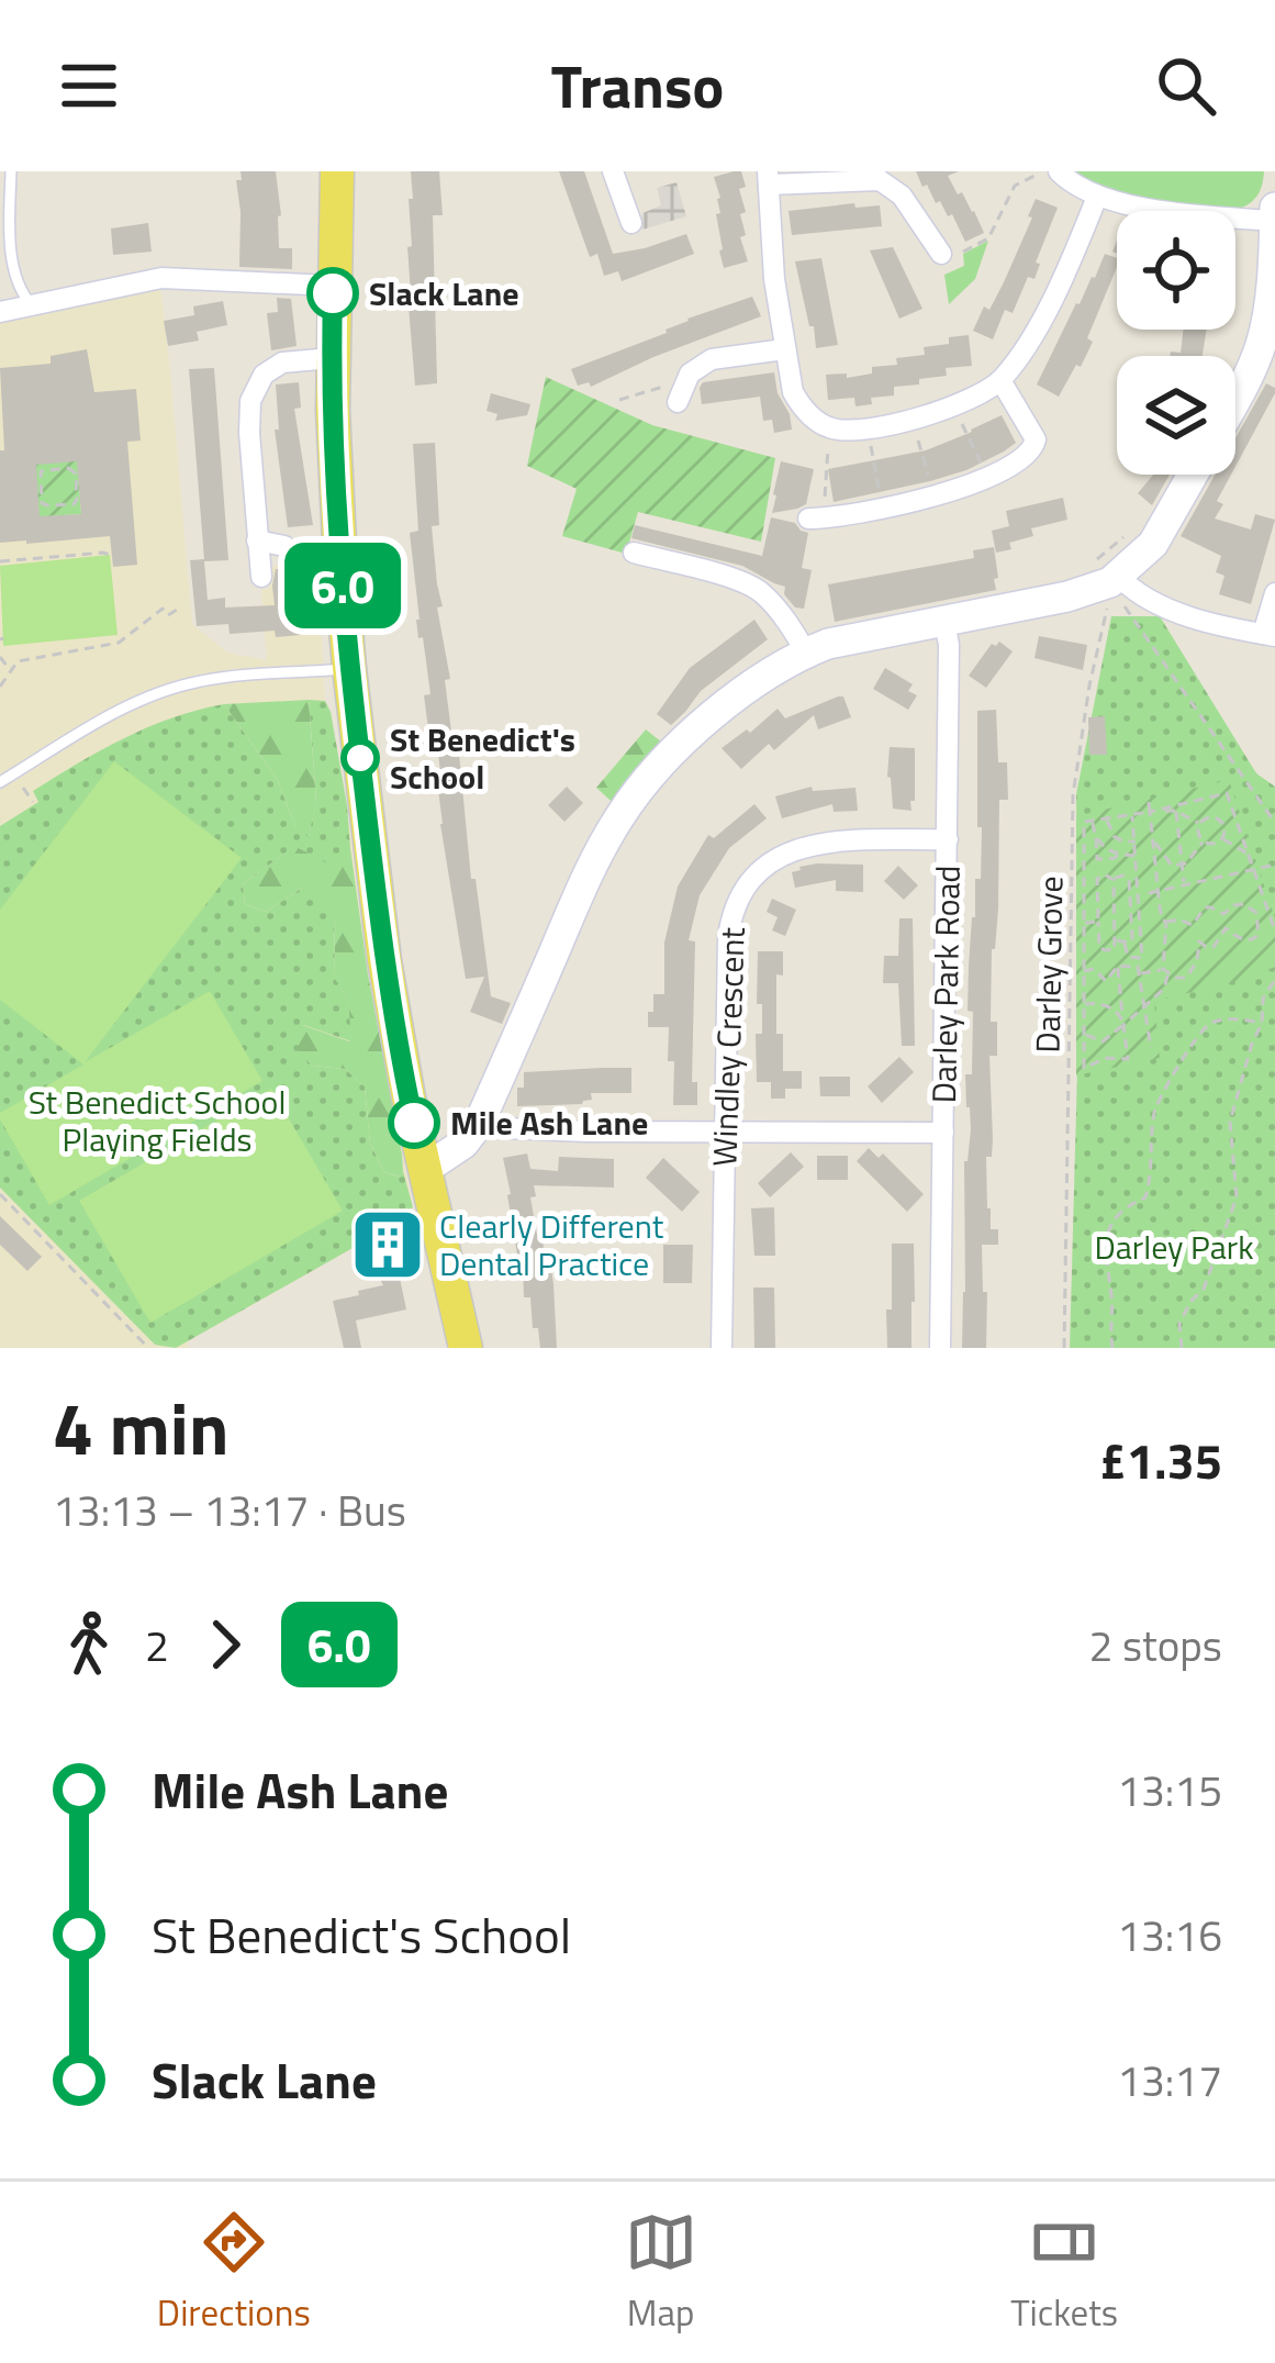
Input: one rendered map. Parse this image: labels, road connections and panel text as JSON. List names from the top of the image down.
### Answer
{
  "streets": {
    "street": ["Darley Park Road", "Windley Crescent"],
    "path": ["Darley Grove"]
  },
  "crossings": [
    ["Darley Park Road", "Windley Crescent"]
  ],
  "parks": ["St Benedict School Playing Fields", "Darley Park"],
  "places": {
    "other": ["Slack Lane", "St Benedict's School", "Mile Ash Lane"],
    "building": ["Clearly Different Dental Practice"]
  },
  "lines": ["bus line 6.0"],
  "page": {
    "header": "Transo",
    "on_map": "6.0",
    "heading": ["4 min", "13:13 – 13:17 · Bus", "£1.35"],
    "legs": ["2", "6.0", "2 stops"],
    "list": [
      {
        "name": "Mile Ash Lane",
        "value": "13:15"
      },
      {
        "name": "St Benedict's School",
        "value": "13:16"
      },
      {
        "name": "Slack Lane",
        "value": "13:17"
      }
    ],
    "tabs": ["Directions", "Map", "Tickets"]
  }
}
